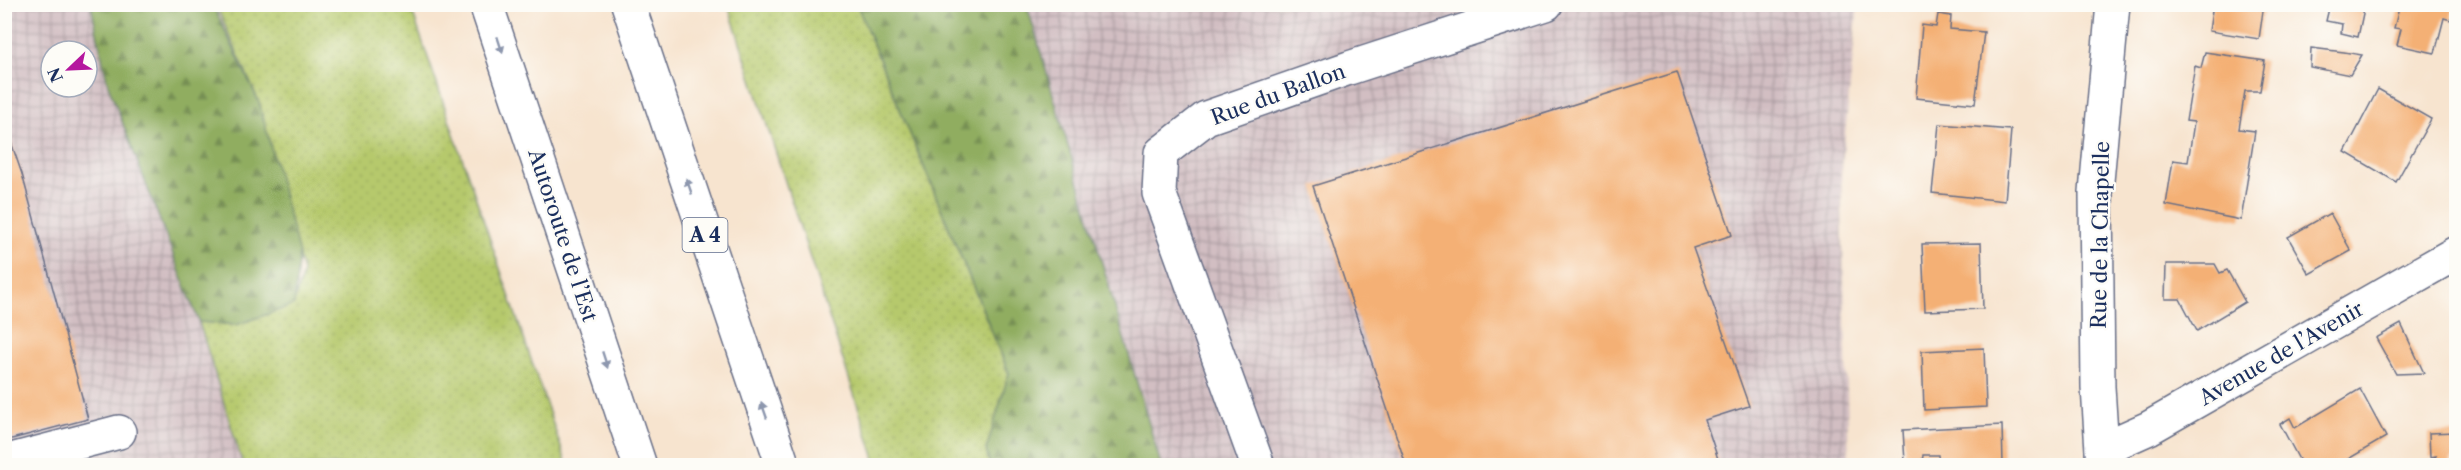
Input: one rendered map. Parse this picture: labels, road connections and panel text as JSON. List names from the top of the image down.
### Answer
{
  "streets": {
    "main road": [
      "Rue du Ballon",
      "Autoroute de l’Est",
      "A 4",
      "Rue de la Chapelle",
      "Avenue de l’Avenir"
    ]
  },
  "crossings": [
    ["Rue de la Chapelle", "Avenue de l’Avenir"]
  ],
  "north": "bottom left"
}
